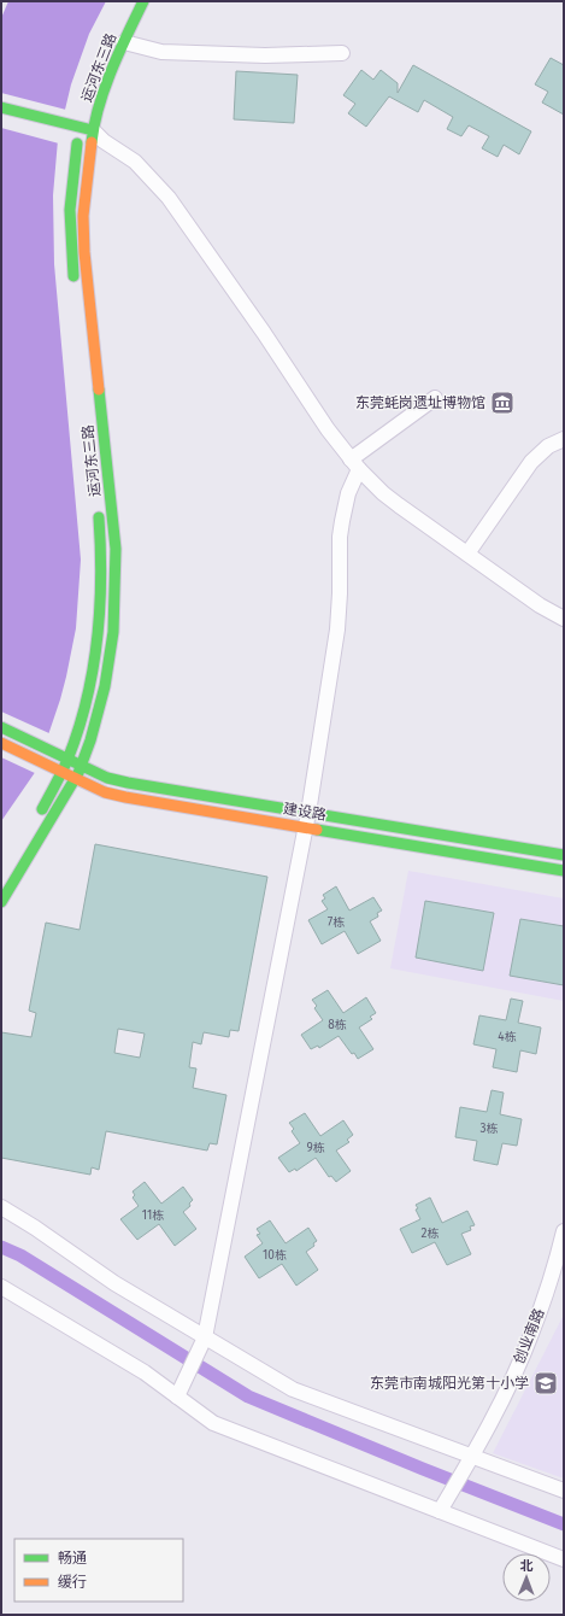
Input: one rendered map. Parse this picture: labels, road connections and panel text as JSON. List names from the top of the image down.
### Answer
{
  "streets": {
    "street": ["运河东三路", "建设路", "创业南路"]
  },
  "crossings": [
    ["运河东三路", "建设路"]
  ],
  "places": {
    "museum": ["东莞蚝岗遗址博物馆"],
    "school or university": ["东莞市南城阳光第十小学"]
  },
  "house_numbers": [
    "7栋",
    "8栋",
    "4栋",
    "3栋",
    "9栋",
    "11栋",
    "2栋",
    "10栋"
  ],
  "legend": ["畅通", "缓行"],
  "north": "top"
}
